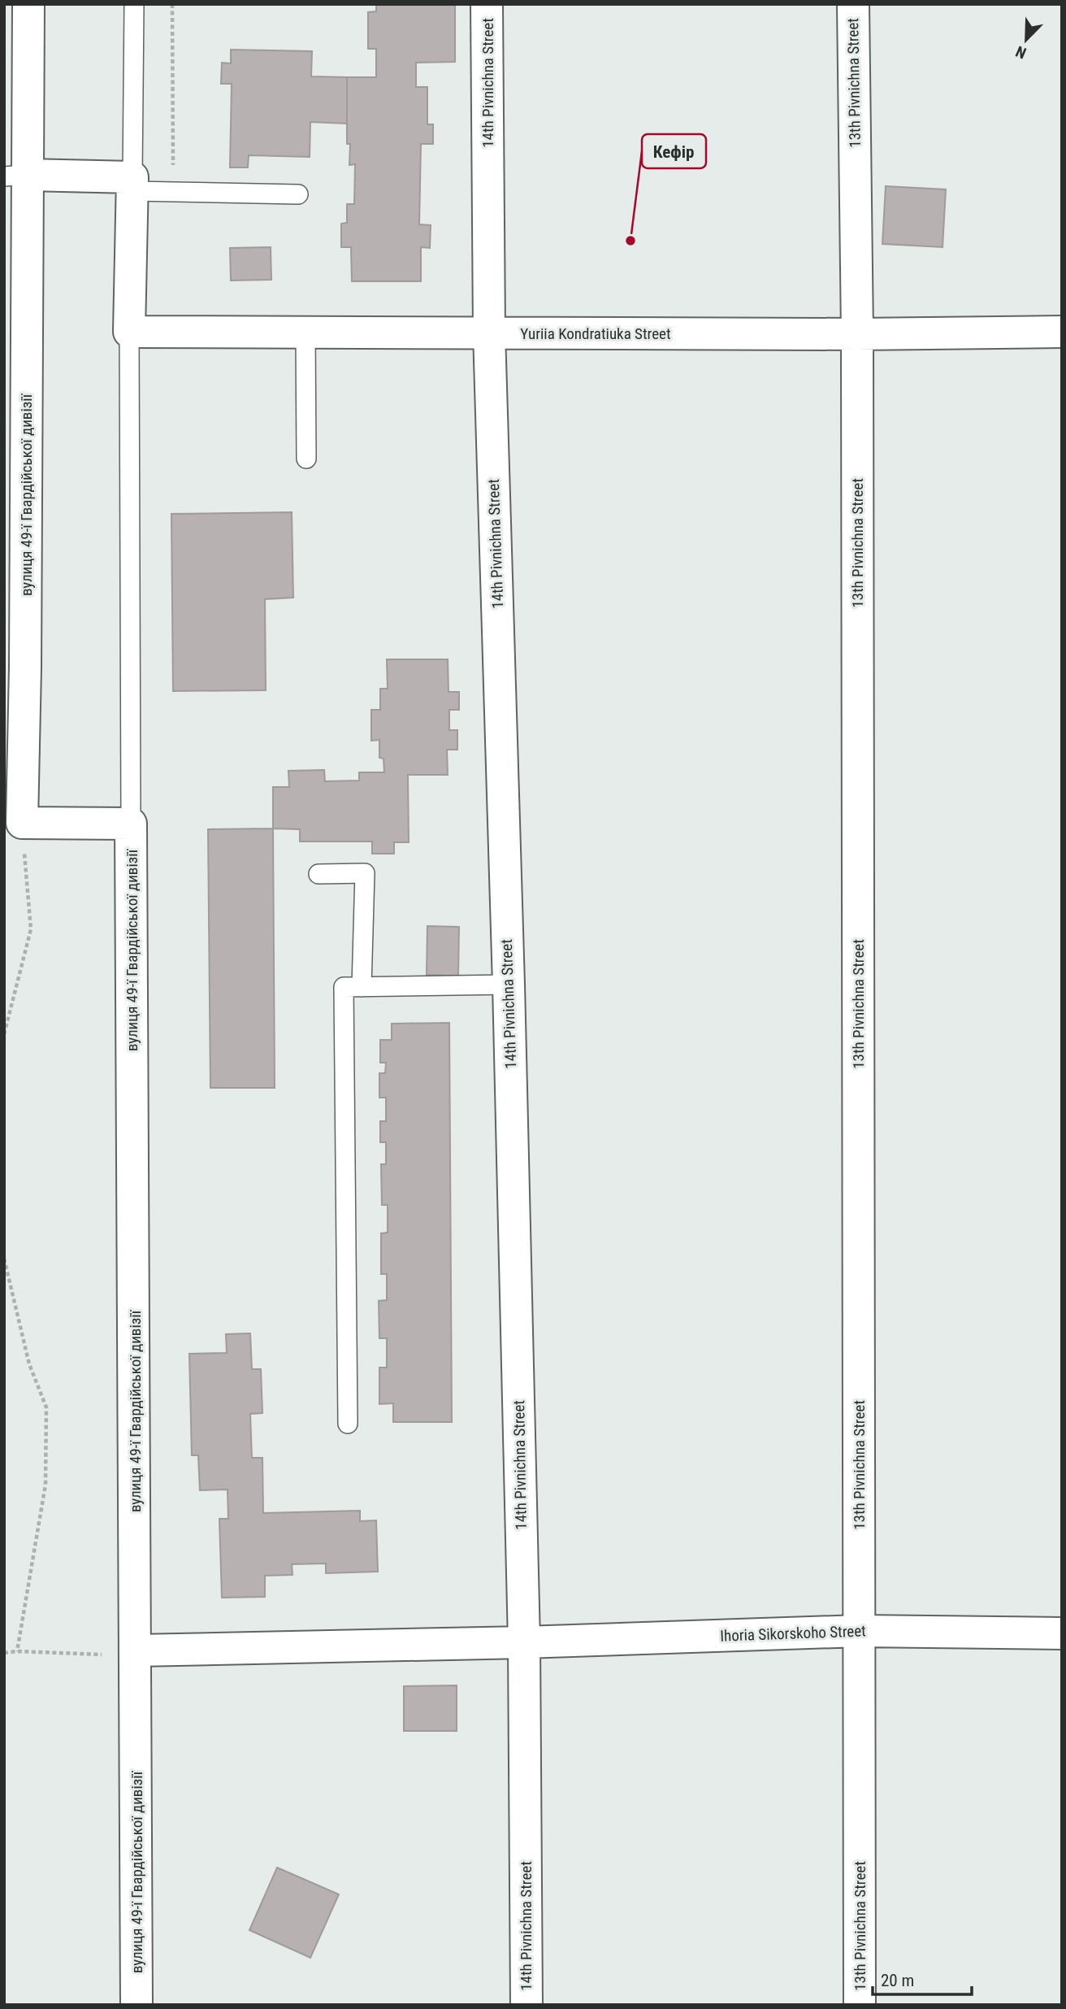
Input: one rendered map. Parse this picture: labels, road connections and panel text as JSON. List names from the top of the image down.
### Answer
{
  "streets": {
    "street": [
      "14th Pivnichna Street",
      "13th Pivnichna Street",
      "Yuriia Kondratiuka Street",
      "вулиця 49-ї Гвардійської дивізії",
      "Ihoria Sikorskoho Street"
    ]
  },
  "crossings": [
    ["14th Pivnichna Street", "Yuriia Kondratiuka Street"],
    ["14th Pivnichna Street", "Ihoria Sikorskoho Street"],
    ["13th Pivnichna Street", "Yuriia Kondratiuka Street"],
    ["13th Pivnichna Street", "Ihoria Sikorskoho Street"],
    ["вулиця 49-ї Гвардійської дивізії", "Ihoria Sikorskoho Street"]
  ],
  "places": ["Кефір"],
  "scale_bar": "20 m",
  "north": "bottom left"
}
